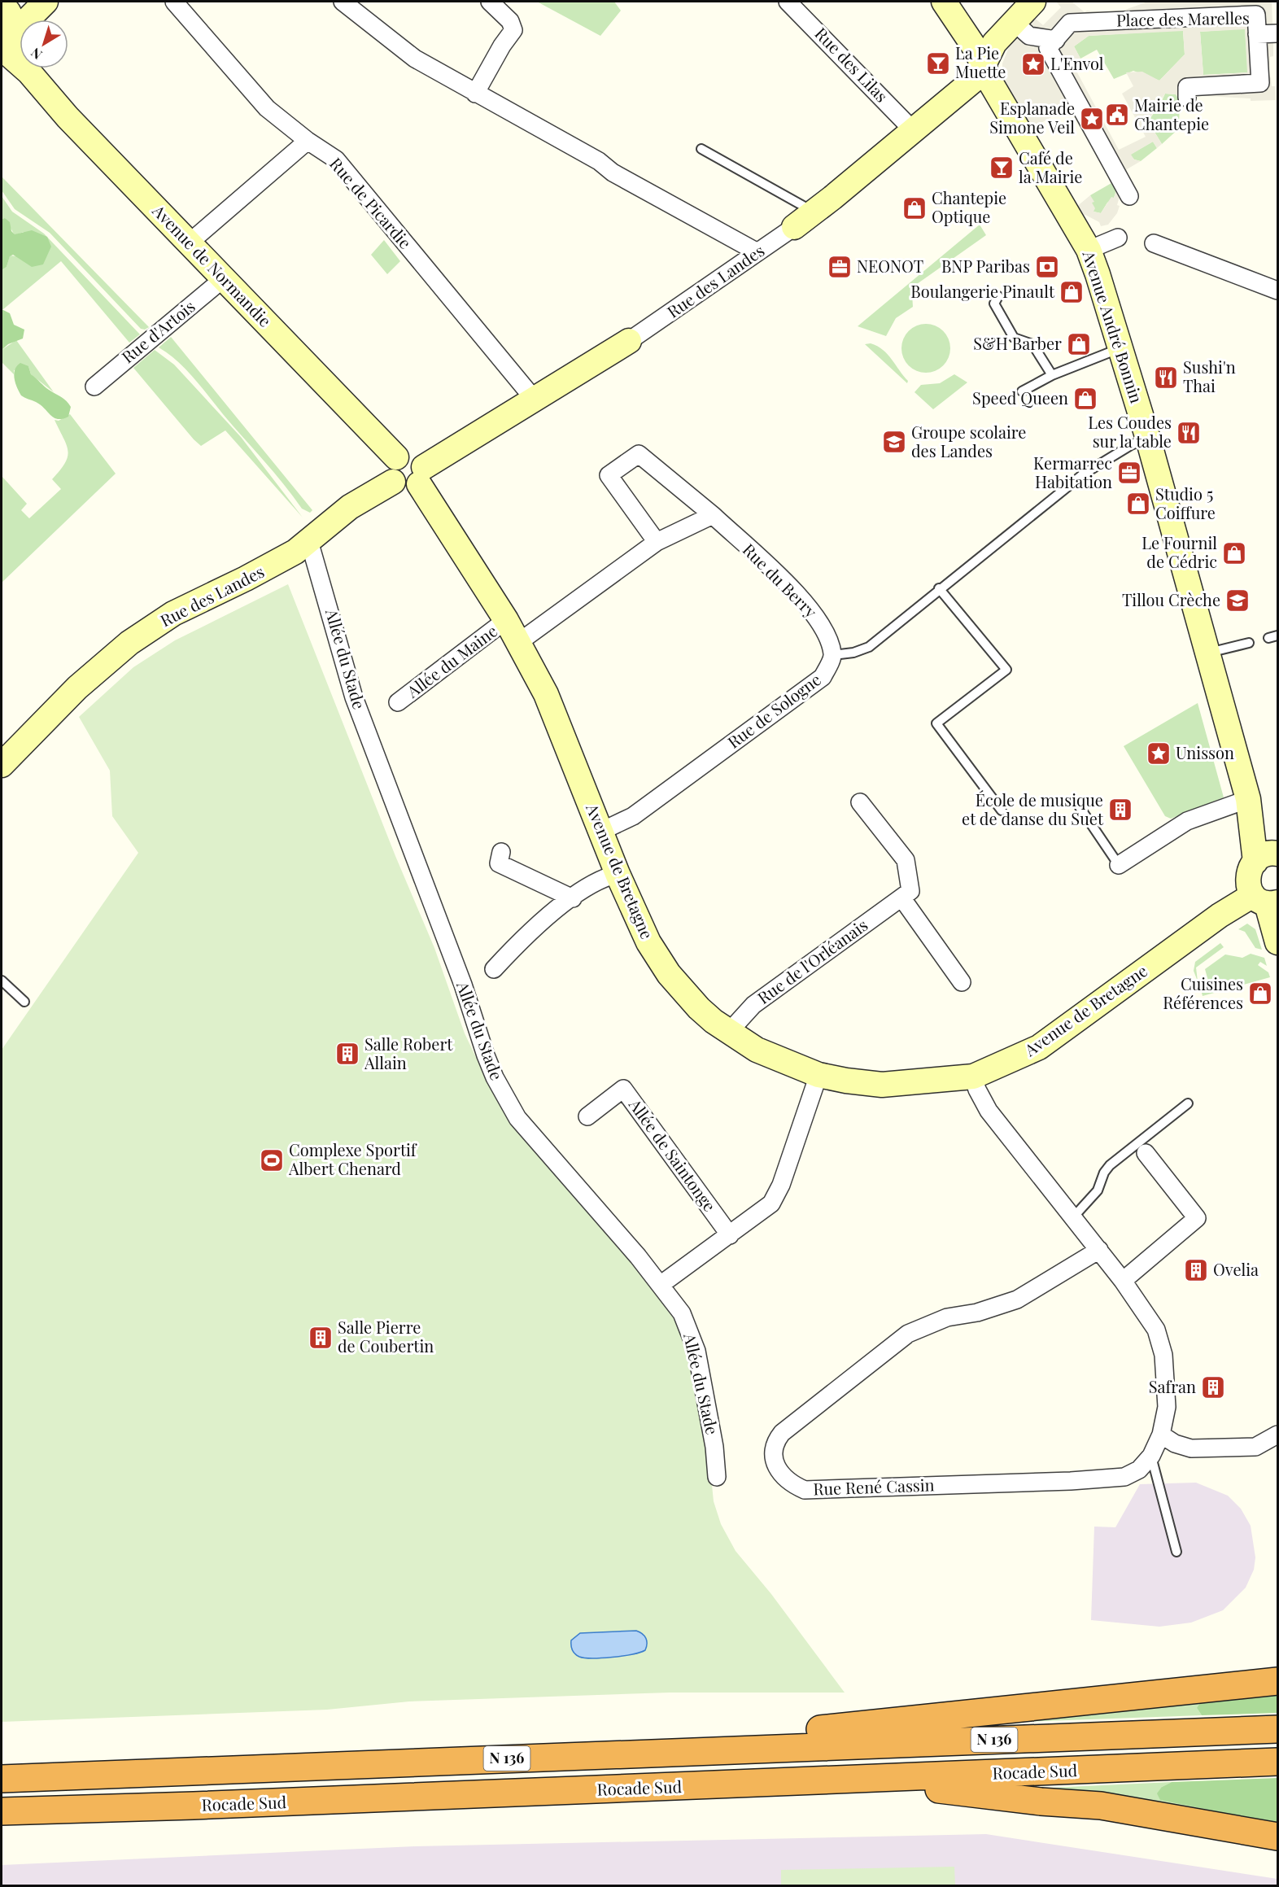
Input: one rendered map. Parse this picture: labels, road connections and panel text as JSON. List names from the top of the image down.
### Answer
{
  "streets": {
    "highway": ["N 136", "Rocade Sud"],
    "street": [
      "Place des Marelles",
      "Rue des Lilas",
      "Rue de Picardie",
      "Avenue de Normandie",
      "Rue des Landes",
      "Avenue André Bonnin",
      "Rue d'Artois",
      "Rue du Berry",
      "Allée du Stade",
      "Allée du Maine",
      "Rue de Sologne",
      "Avenue de Bretagne",
      "Rue de l'Orléanais",
      "Allée de Saintonge",
      "Rue René Cassin"
    ]
  },
  "crossings": [
    ["Rue des Lilas", "Rue des Landes"],
    ["Rue de Picardie", "Rue des Landes"],
    ["Avenue de Normandie", "Rue des Landes"],
    ["Avenue de Normandie", "Rue d'Artois"],
    ["Avenue de Normandie", "Avenue de Bretagne"],
    ["Rue des Landes", "Avenue André Bonnin"],
    ["Rue des Landes", "Allée du Stade"],
    ["Rue des Landes", "Avenue de Bretagne"],
    ["Rue du Berry", "Rue de Sologne"],
    ["Allée du Maine", "Avenue de Bretagne"],
    ["Rue de Sologne", "Avenue de Bretagne"],
    ["Avenue de Bretagne", "Rue de l'Orléanais"],
    ["Avenue de Bretagne", "Rue René Cassin"]
  ],
  "places": {
    "bar": ["La Pie Muette", "Café de la Mairie"],
    "place": ["L'Envol", "Esplanade Simone Veil", "Unisson"],
    "public building": ["Mairie de Chantepie"],
    "shop": [
      "Chantepie Optique",
      "Boulangerie Pinault",
      "S&H Barber",
      "Speed Queen",
      "Studio 5 Coiffure",
      "Le Fournil de Cédric",
      "Cuisines Références"
    ],
    "office": ["NEONOT", "Kermarrec Habitation"],
    "bank": ["BNP Paribas"],
    "restaurant": ["Sushi'n Thai", "Les Coudes sur la table"],
    "school or university": ["Groupe scolaire des Landes", "Tillou Crèche"],
    "building": [
      "École de musique et de danse du Suet",
      "Salle Robert Allain",
      "Ovelia",
      "Salle Pierre de Coubertin",
      "Safran"
    ],
    "sports": ["Complexe Sportif Albert Chenard"]
  },
  "north": "bottom left"
}
